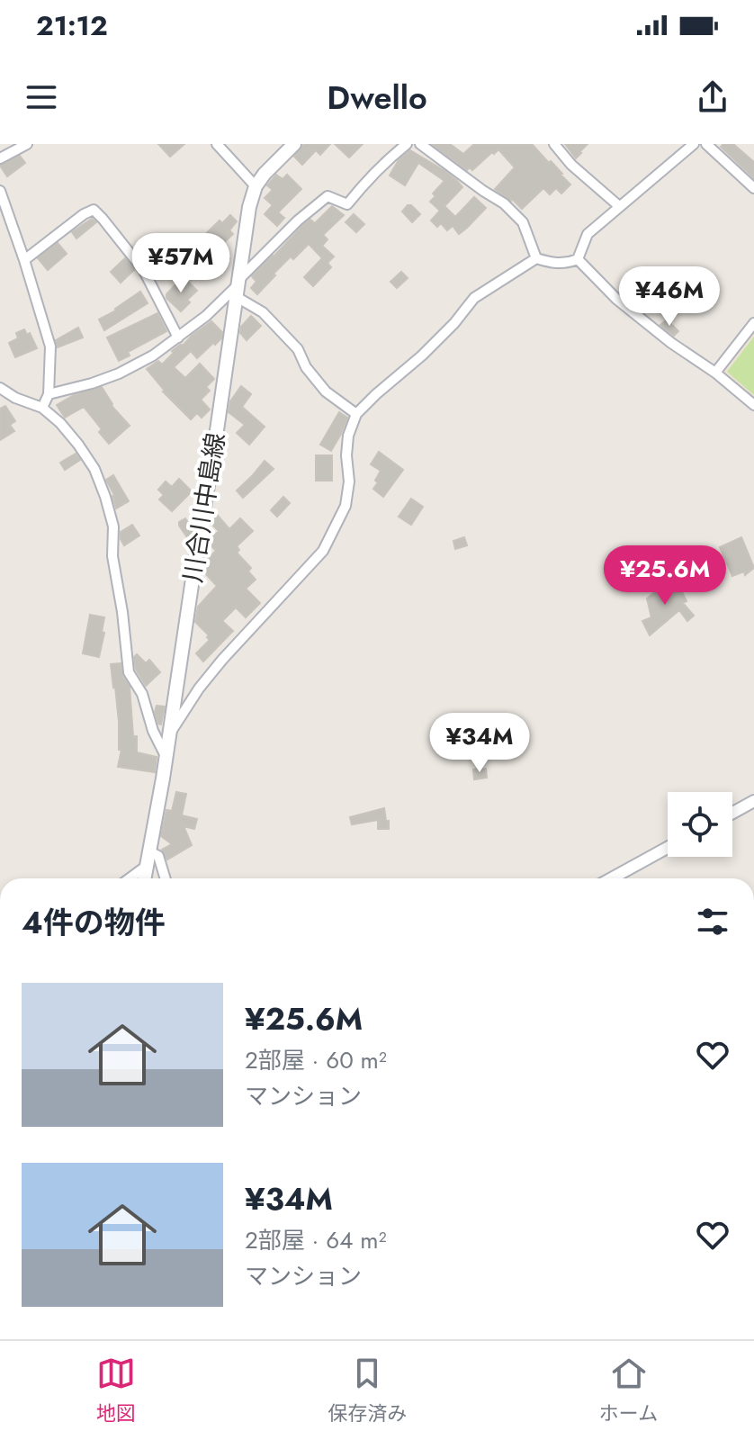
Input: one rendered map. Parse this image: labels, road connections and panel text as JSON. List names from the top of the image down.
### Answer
{
  "streets": {
    "main road": ["川合川中島線"]
  },
  "page": {
    "status": "21:12",
    "header": "Dwello",
    "price": [
      "¥57M",
      "¥46M",
      "¥25.6M",
      "¥34M"
    ],
    "heading": "4件の物件",
    "list": [
      {
        "name": "¥25.6M",
        "note": "2部屋 · 60 m² · マンション"
      },
      {
        "name": "¥34M",
        "note": "2部屋 · 64 m² · マンション"
      }
    ],
    "tabs": ["地図", "保存済み", "ホーム"]
  }
}
